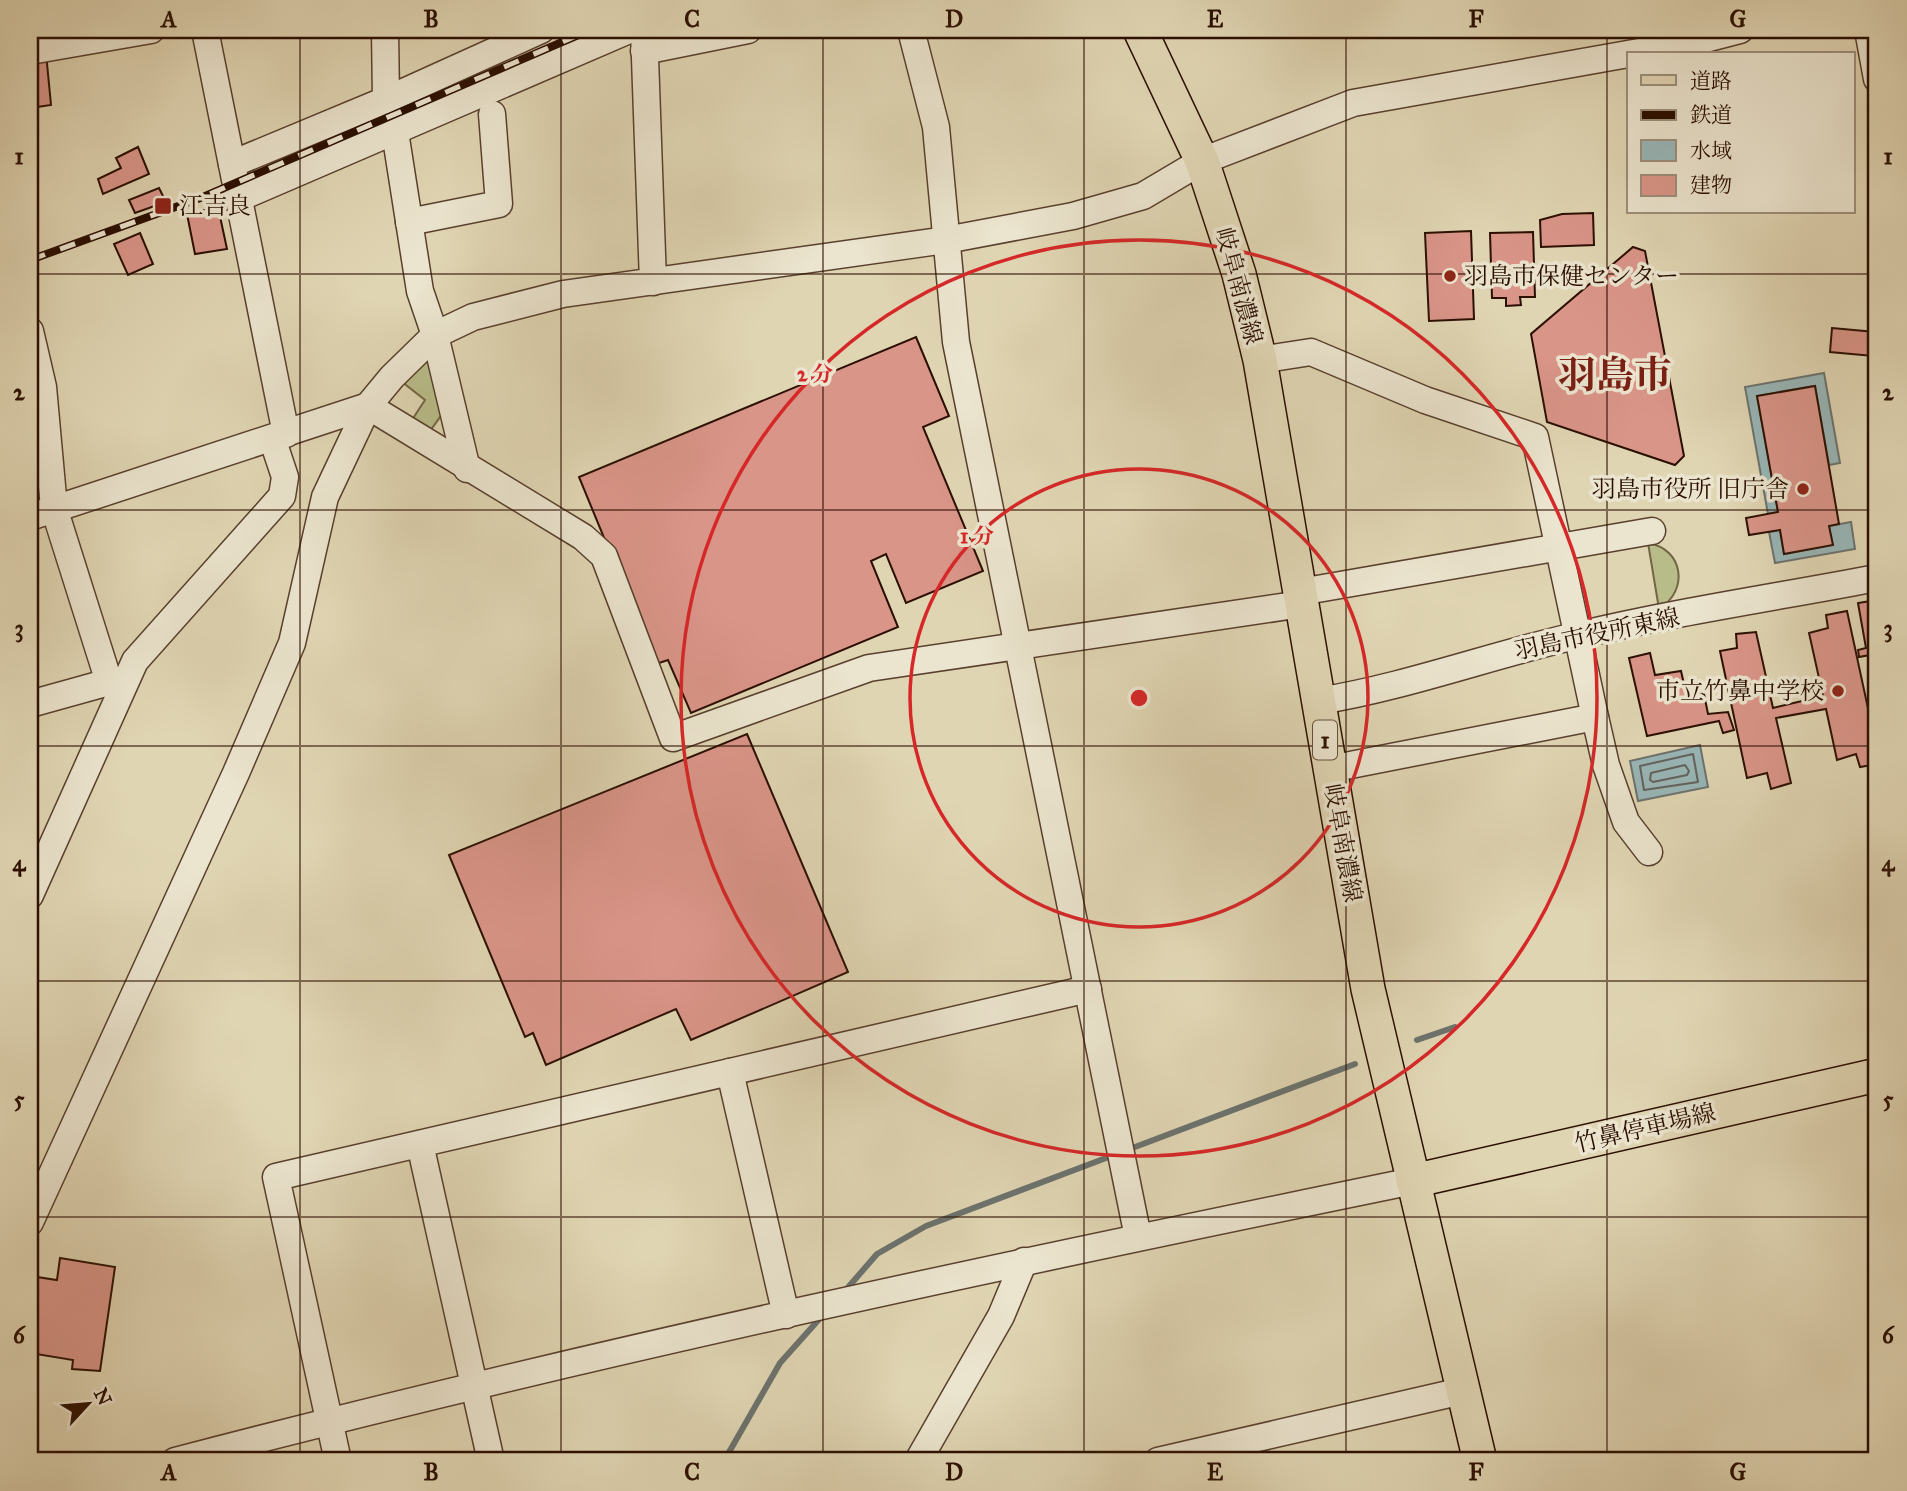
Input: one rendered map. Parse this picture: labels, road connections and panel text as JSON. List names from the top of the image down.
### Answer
{
  "streets": {
    "main road": ["岐阜南濃線", "1", "竹鼻停車場線"],
    "street": ["羽島市役所東線"]
  },
  "crossings": [
    ["岐阜南濃線", "羽島市役所東線"],
    ["岐阜南濃線", "竹鼻停車場線"]
  ],
  "districts": ["羽島市"],
  "places": {
    "transit": ["江吉良"],
    "other": ["羽島市保健センター", "羽島市役所 旧庁舎", "市立竹鼻中学校"]
  },
  "legend": [
    "道路",
    "鉄道",
    "水域",
    "建物"
  ],
  "north": "top right",
  "grid": {
    "columns": [
      "A",
      "B",
      "C",
      "D",
      "E",
      "F",
      "G"
    ],
    "rows": [
      "1",
      "2",
      "3",
      "4",
      "5",
      "6"
    ]
  },
  "rings": ["2 分", "1 分"]
}
